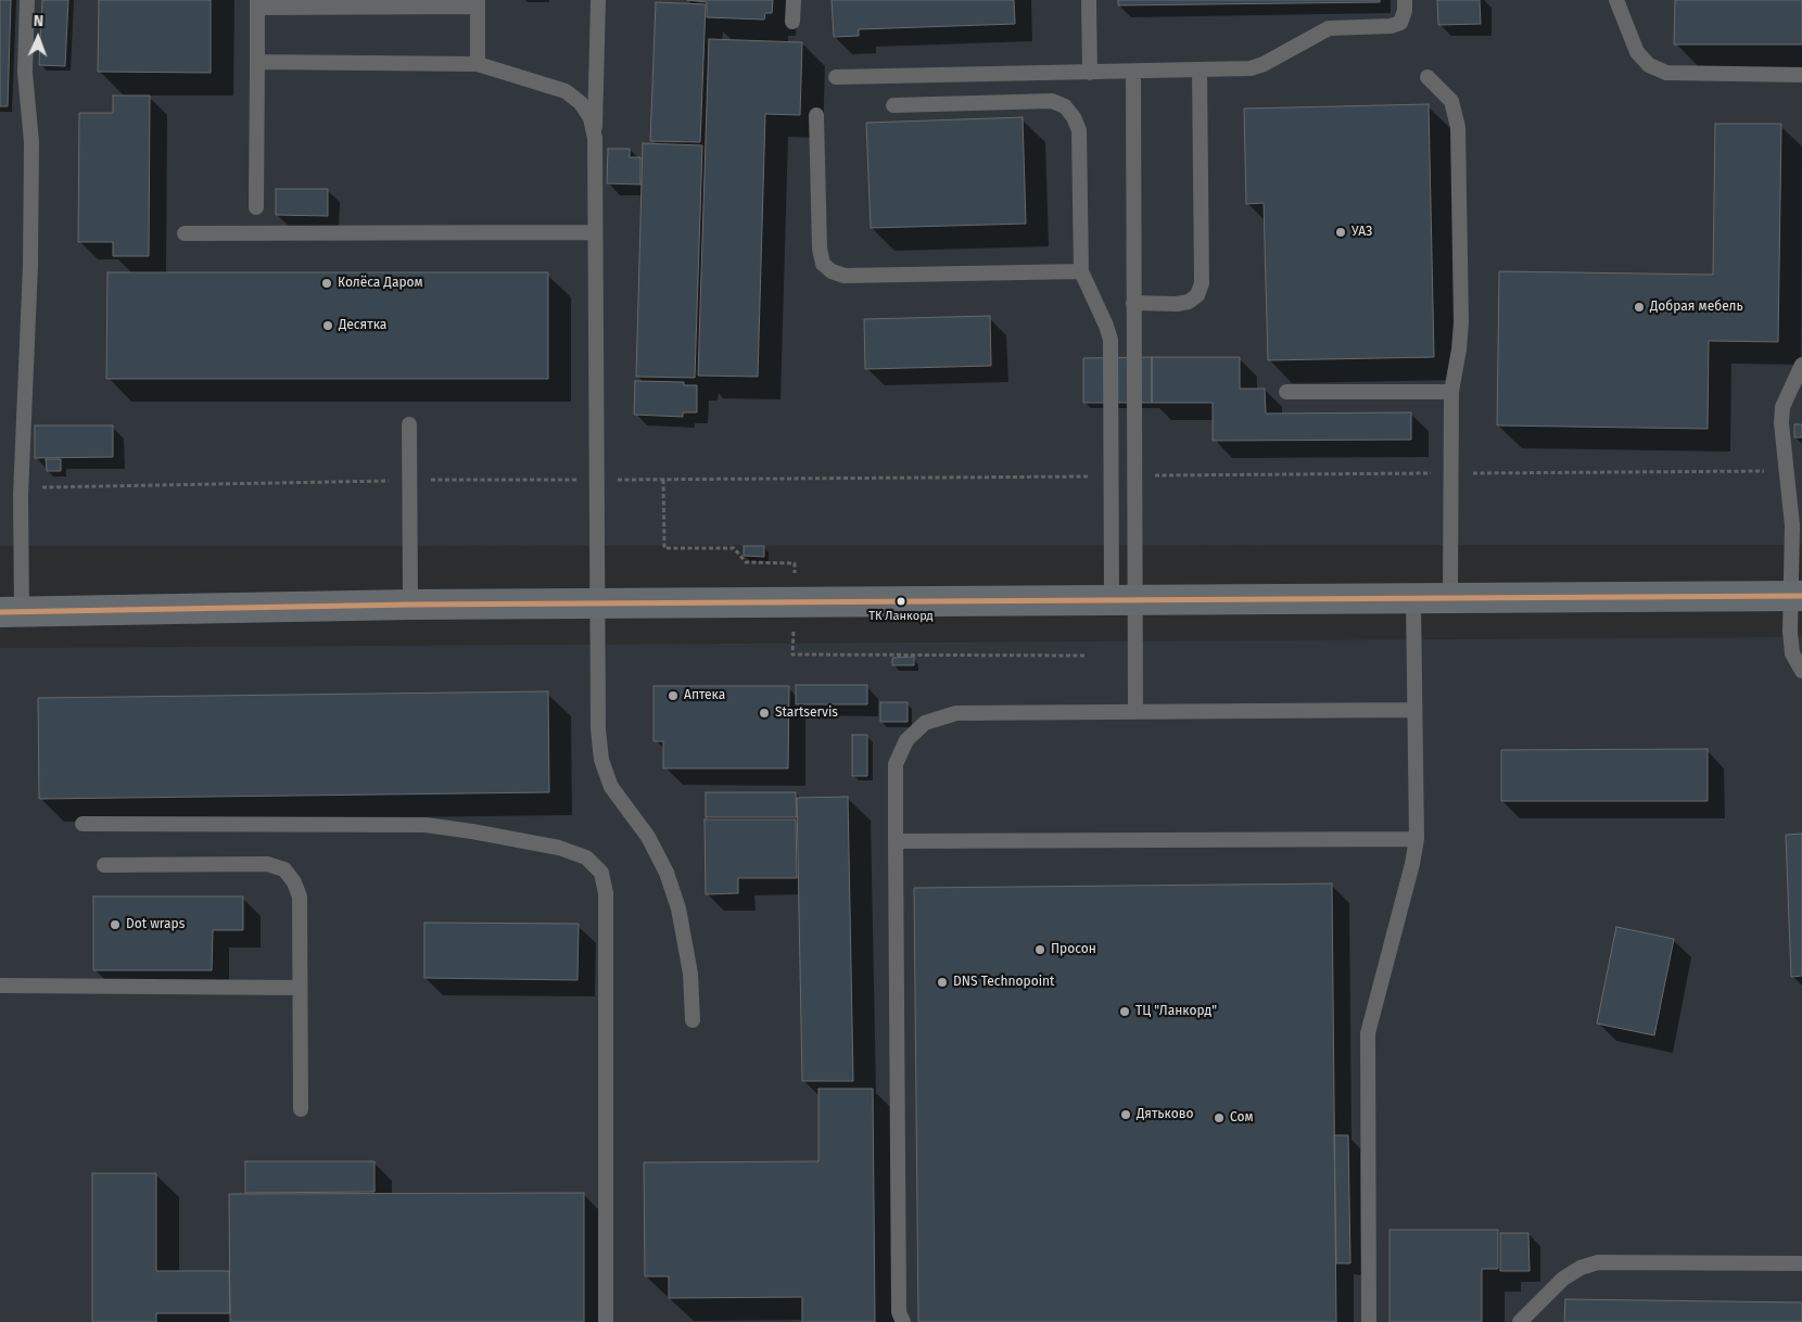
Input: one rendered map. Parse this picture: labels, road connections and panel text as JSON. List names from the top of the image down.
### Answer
{
  "places": [
    "УАЗ",
    "Колёса Даром",
    "Добрая мебель",
    "Десятка",
    "ТК Ланкорд",
    "Аптека",
    "Startservis",
    "Dot wraps",
    "Просон",
    "DNS Technopoint",
    "ТЦ \"Ланкорд\"",
    "Дятьково",
    "Сом"
  ],
  "north": "top"
}
